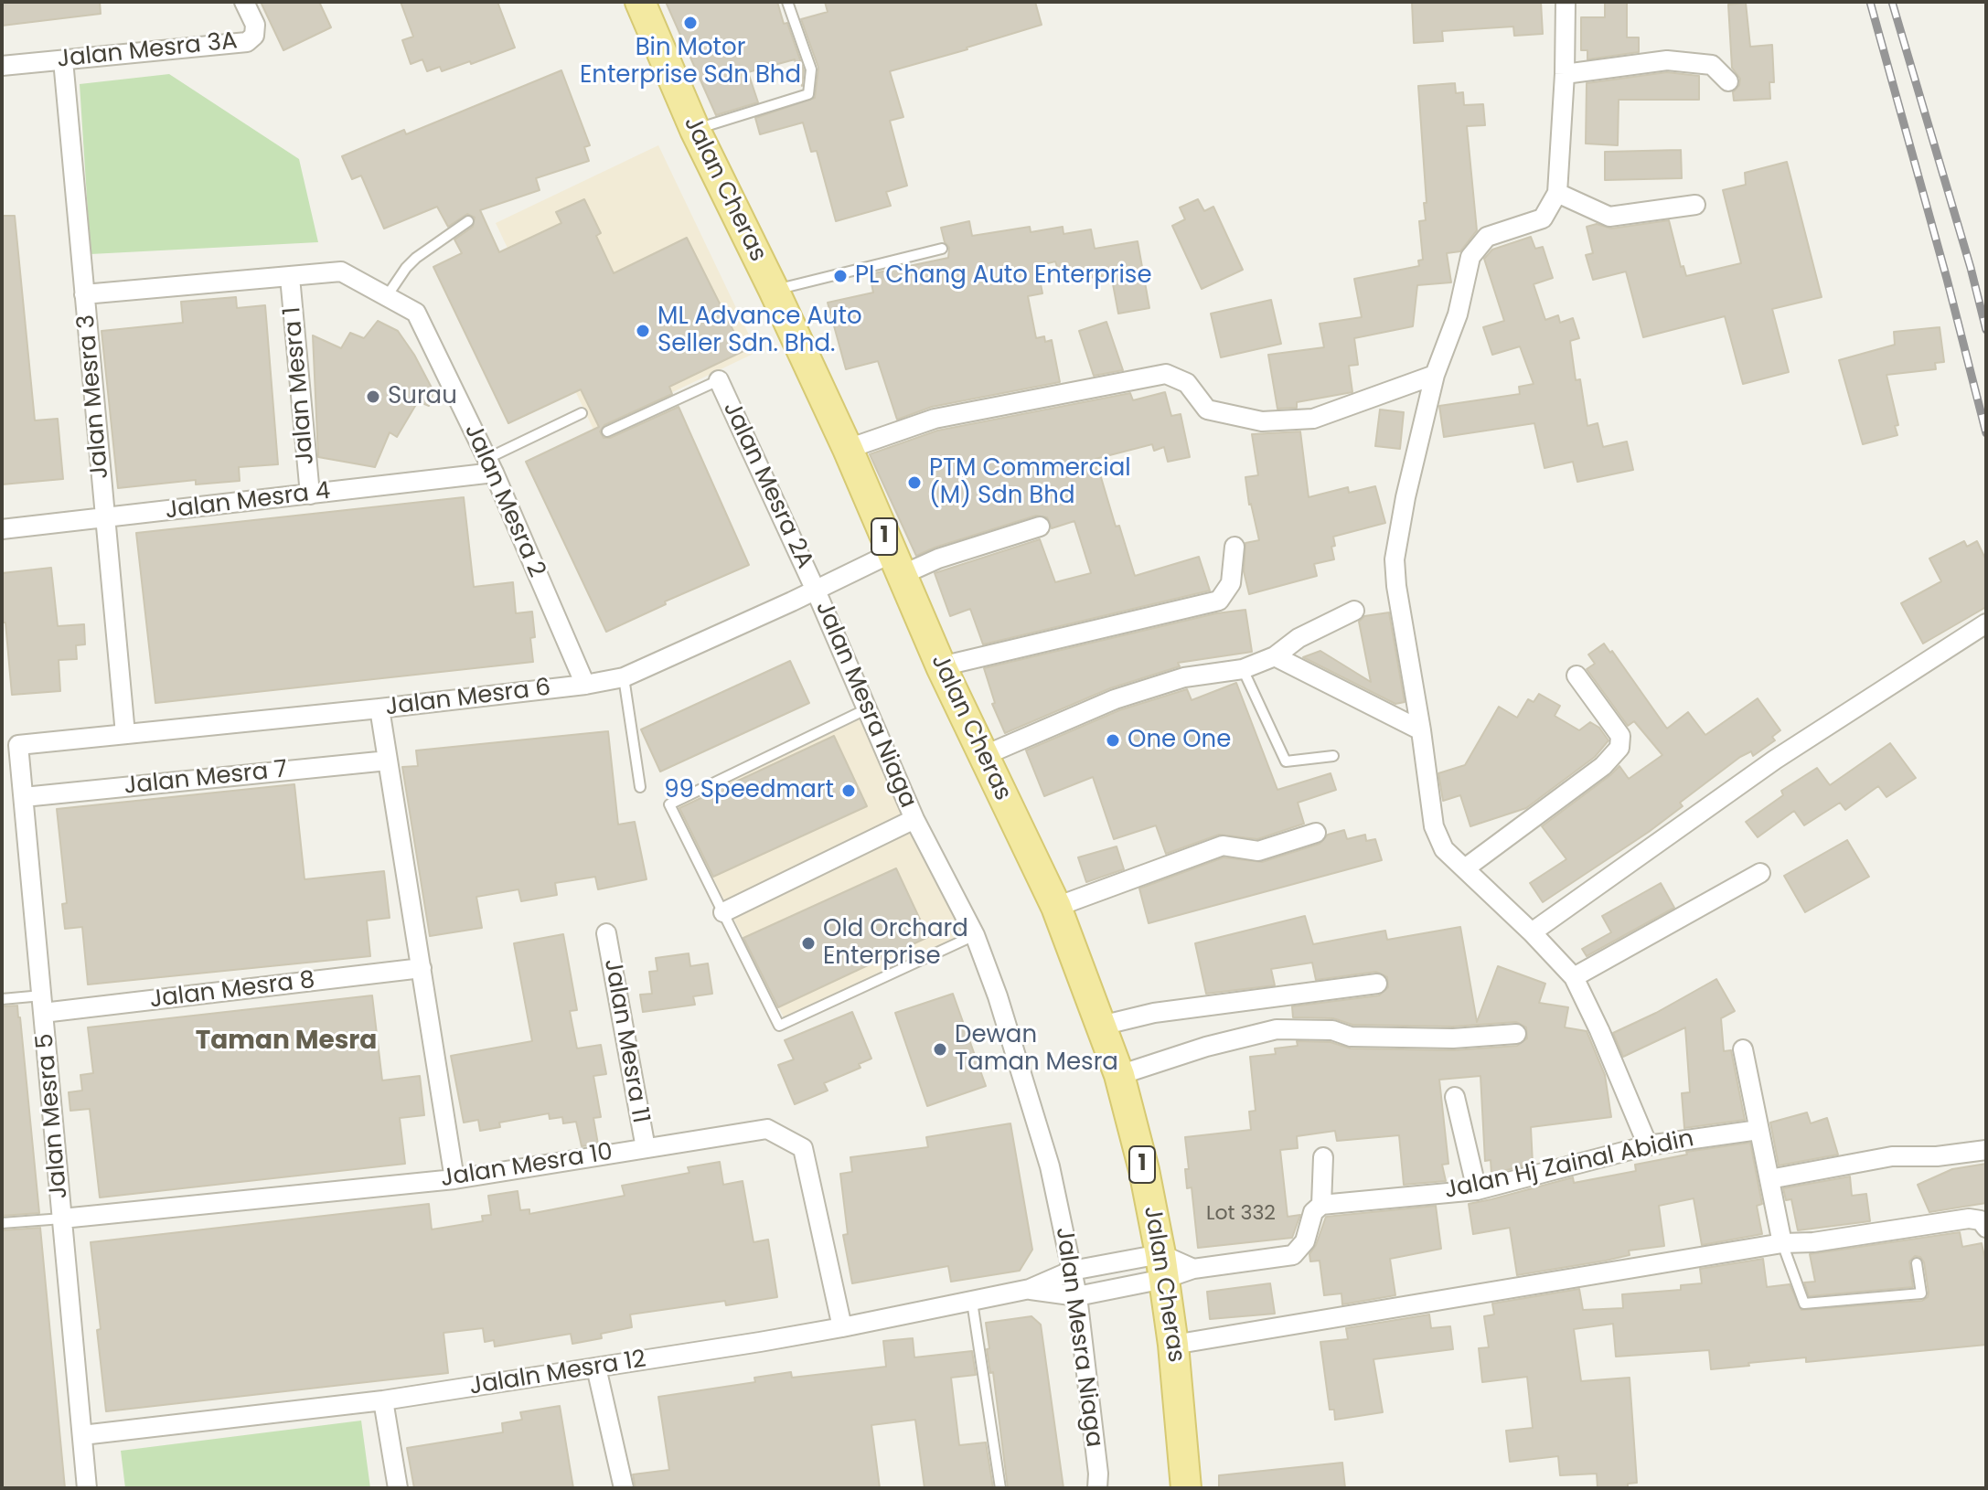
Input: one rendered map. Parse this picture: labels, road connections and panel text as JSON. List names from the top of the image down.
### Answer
{
  "streets": {
    "main road": ["Jalan Cheras", "1"],
    "street": [
      "Jalan Mesra 3A",
      "Jalan Mesra 1",
      "Jalan Mesra 3",
      "Jalan Mesra 2A",
      "Jalan Mesra 2",
      "Jalan Mesra 4",
      "Jalan Mesra 6",
      "Jalan Mesra Niaga",
      "Jalan Mesra 7",
      "Jalan Mesra 8",
      "Jalan Mesra 11",
      "Jalan Mesra 5",
      "Jalan Hj Zainal Abidin",
      "Jalan Mesra 10",
      "Jalaln Mesra 12"
    ]
  },
  "crossings": [
    ["Jalan Mesra 3A", "Jalan Mesra 3"],
    ["Jalan Cheras", "Jalan Mesra 6"],
    ["Jalan Mesra 1", "Jalan Mesra 2"],
    ["Jalan Mesra 1", "Jalan Mesra 4"],
    ["Jalan Mesra 3", "Jalan Mesra 2"],
    ["Jalan Mesra 3", "Jalan Mesra 4"],
    ["Jalan Mesra 3", "Jalan Mesra 6"],
    ["Jalan Mesra 2A", "Jalan Mesra 6"],
    ["Jalan Mesra 2A", "Jalan Mesra Niaga"],
    ["Jalan Mesra 2", "Jalan Mesra 4"],
    ["Jalan Mesra 2", "Jalan Mesra 6"],
    ["Jalan Mesra 6", "Jalan Mesra Niaga"],
    ["Jalan Mesra 6", "Jalan Mesra 5"],
    ["Jalan Mesra 7", "Jalan Mesra 5"],
    ["Jalan Mesra 8", "Jalan Mesra 5"],
    ["Jalan Mesra 11", "Jalan Mesra 10"],
    ["Jalan Mesra 5", "Jalan Mesra 10"],
    ["Jalan Mesra 5", "Jalaln Mesra 12"],
    ["Jalan Mesra 10", "Jalaln Mesra 12"]
  ],
  "districts": ["Taman Mesra"],
  "places": [
    "Bin Motor Enterprise Sdn Bhd",
    "PL Chang Auto Enterprise",
    "ML Advance Auto Seller Sdn. Bhd.",
    "Surau",
    "PTM Commercial (M) Sdn Bhd",
    "One One",
    "99 Speedmart",
    "Old Orchard Enterprise",
    "Dewan Taman Mesra"
  ],
  "house_numbers": ["Lot 332"]
}
